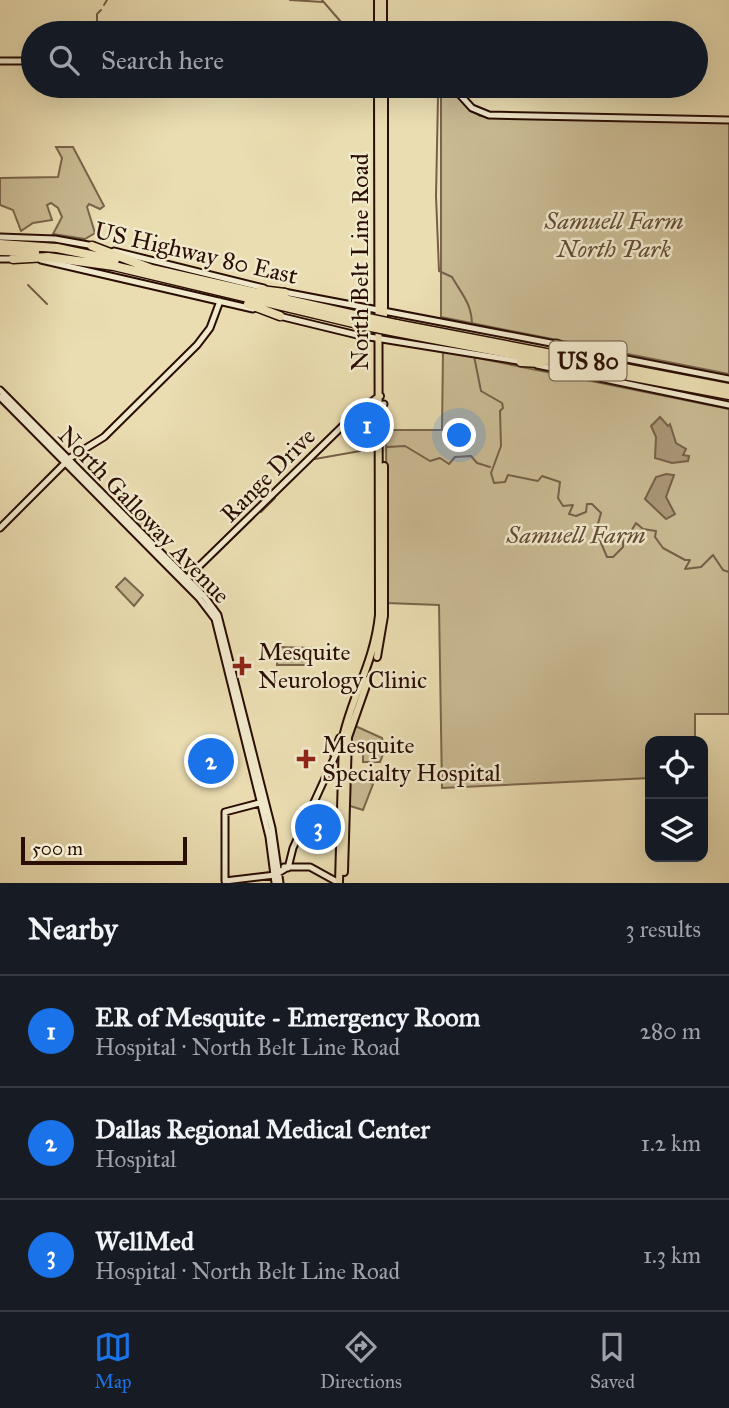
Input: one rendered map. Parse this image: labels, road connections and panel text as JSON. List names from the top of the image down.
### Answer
{
  "streets": {
    "highway": ["US 80"],
    "main road": [
      "US Highway 80 East",
      "North Belt Line Road",
      "Range Drive",
      "North Galloway Avenue"
    ]
  },
  "crossings": [
    ["US Highway 80 East", "North Belt Line Road"],
    ["US Highway 80 East", "US 80"],
    ["Range Drive", "North Galloway Avenue"]
  ],
  "parks": ["Samuell Farm North Park", "Samuell Farm"],
  "places": {
    "health": ["Mesquite Neurology Clinic", "Mesquite Specialty Hospital"]
  },
  "scale_bar": "500 m",
  "page": {
    "search": "Search here",
    "pins": ["1", "2", "3"],
    "scale": "500 m",
    "heading": ["Nearby", "3 results"],
    "list": [
      {
        "mark": "1",
        "name": "ER of Mesquite - Emergency Room",
        "note": "Hospital · North Belt Line Road",
        "value": "280 m"
      },
      {
        "mark": "2",
        "name": "Dallas Regional Medical Center",
        "note": "Hospital",
        "value": "1.2 km"
      },
      {
        "mark": "3",
        "name": "WellMed",
        "note": "Hospital · North Belt Line Road",
        "value": "1.3 km"
      }
    ],
    "nav": ["Map", "Directions", "Saved"]
  }
}
